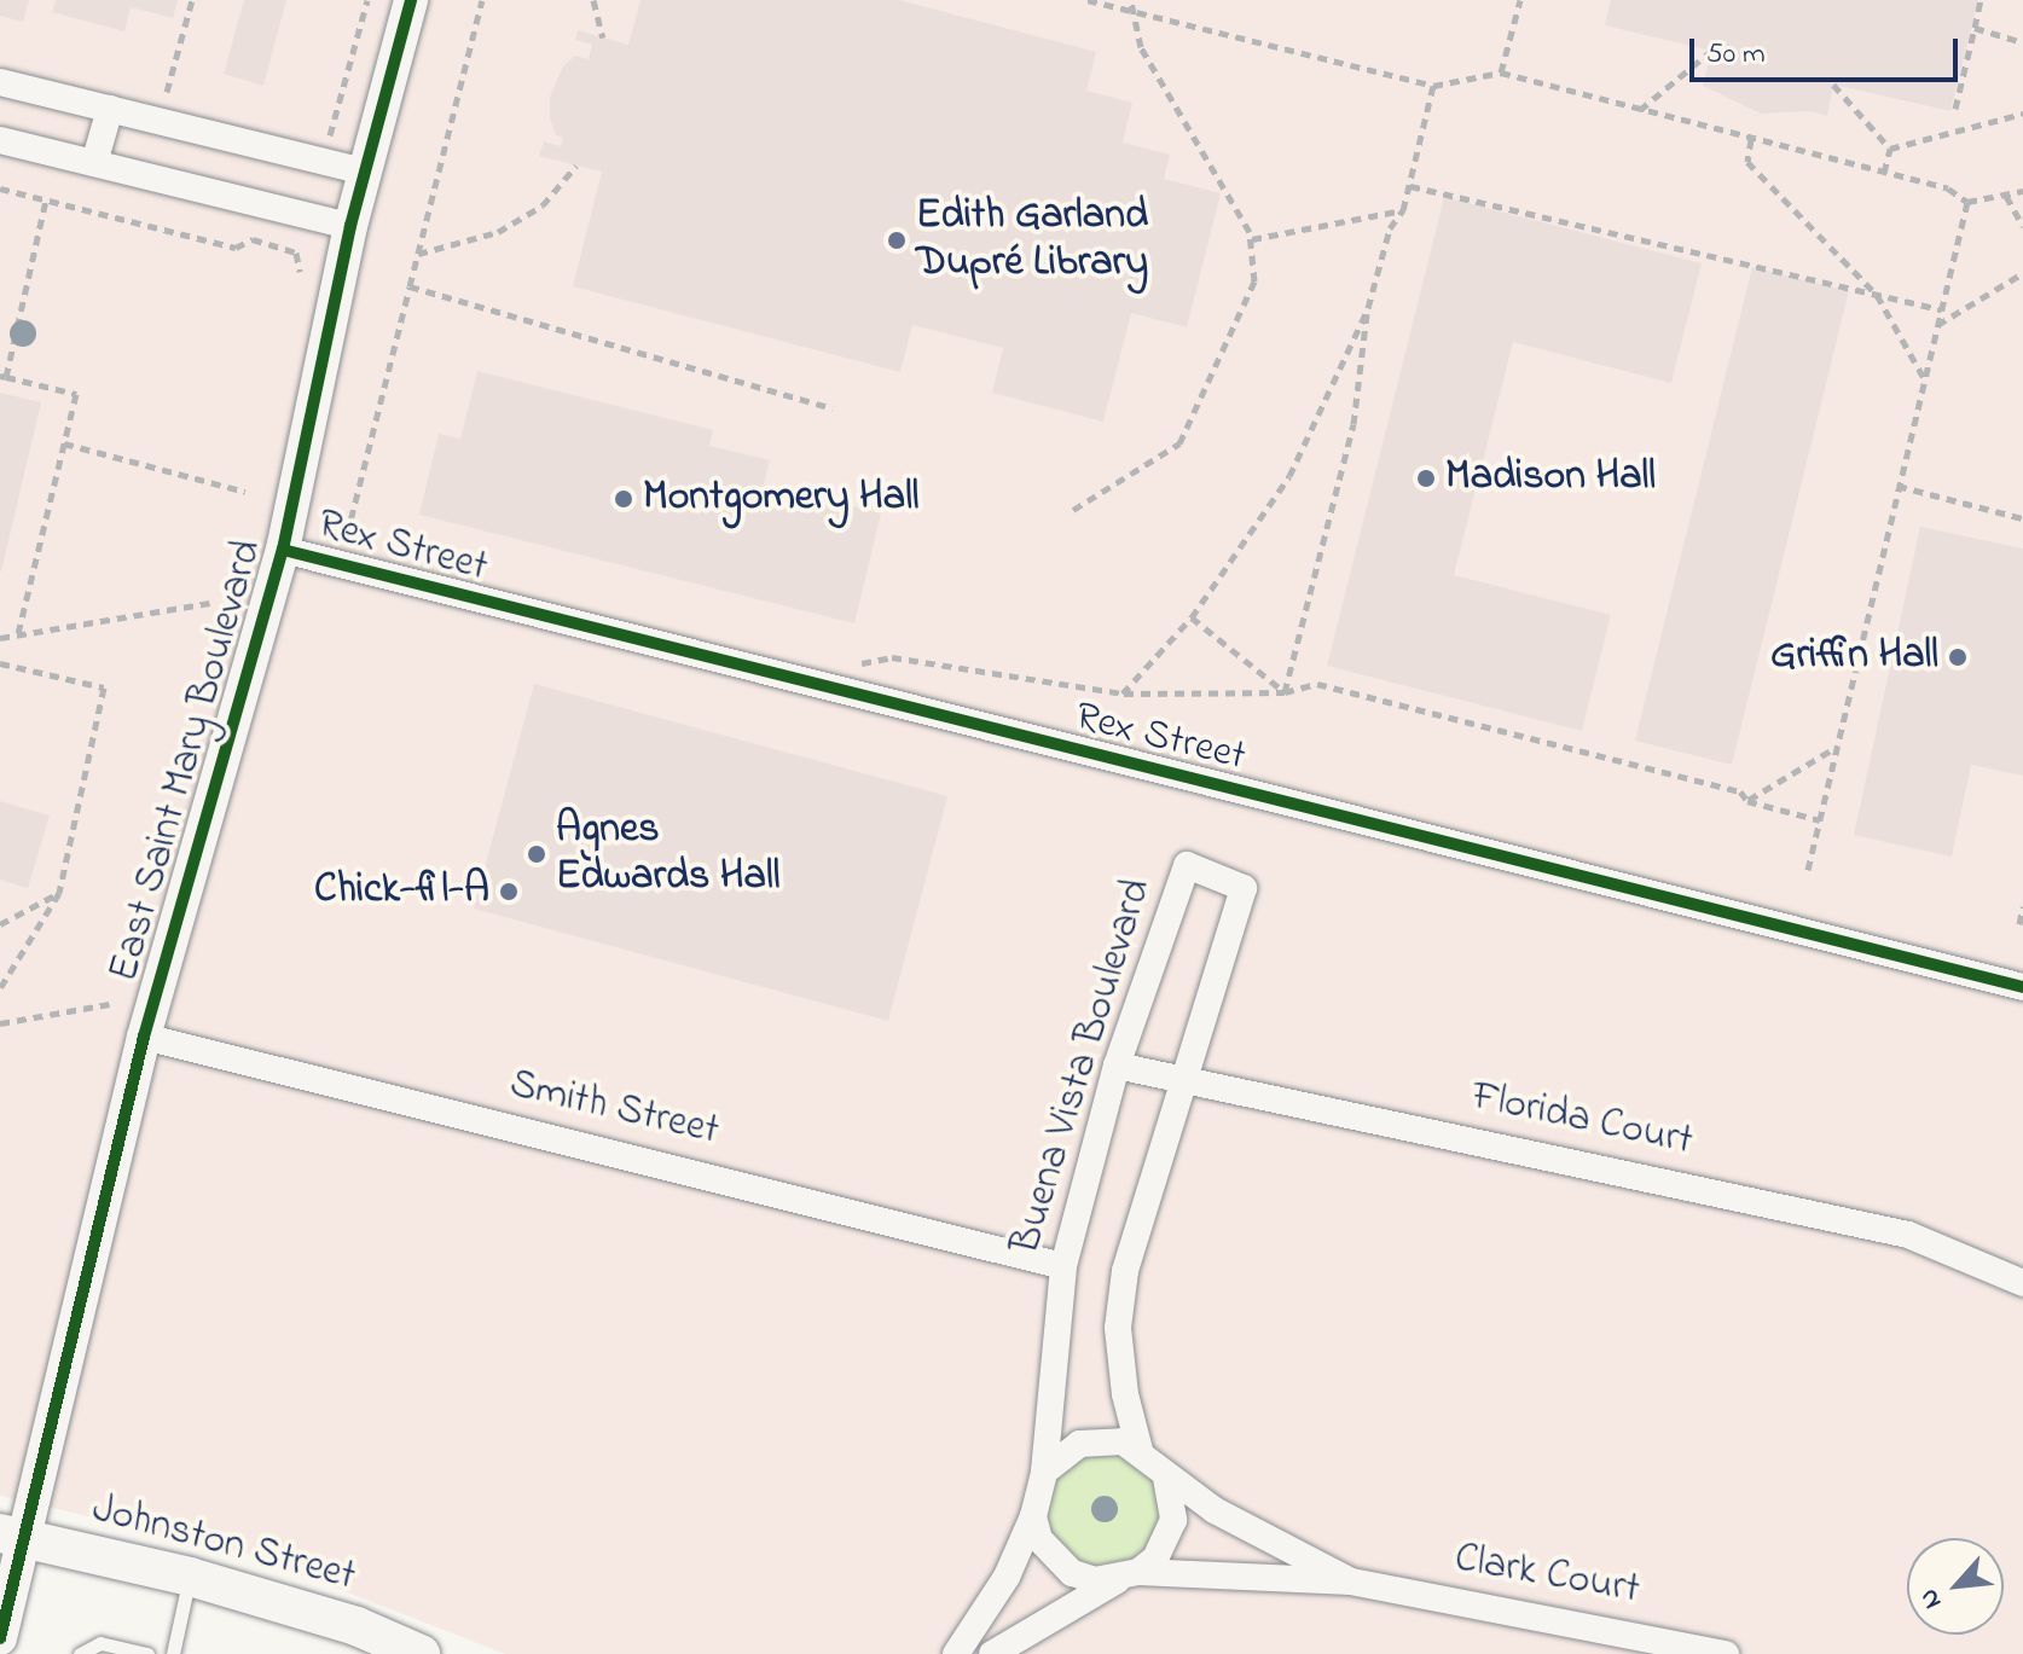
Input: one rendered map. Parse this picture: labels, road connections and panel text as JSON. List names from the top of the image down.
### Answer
{
  "streets": {
    "main road": ["Johnston Street"],
    "street": [
      "Rex Street",
      "East Saint Mary Boulevard",
      "Buena Vista Boulevard",
      "Smith Street",
      "Florida Court",
      "Clark Court"
    ]
  },
  "crossings": [
    ["Rex Street", "East Saint Mary Boulevard"],
    ["East Saint Mary Boulevard", "Smith Street"],
    ["East Saint Mary Boulevard", "Johnston Street"],
    ["Buena Vista Boulevard", "Smith Street"],
    ["Buena Vista Boulevard", "Florida Court"],
    ["Buena Vista Boulevard", "Clark Court"]
  ],
  "places": [
    "Edith Garland Dupré Library",
    "Madison Hall",
    "Montgomery Hall",
    "Griffin Hall",
    "Agnes Edwards Hall",
    "Chick-fil-A"
  ],
  "scale_bar": "50 m",
  "north": "bottom left"
}
